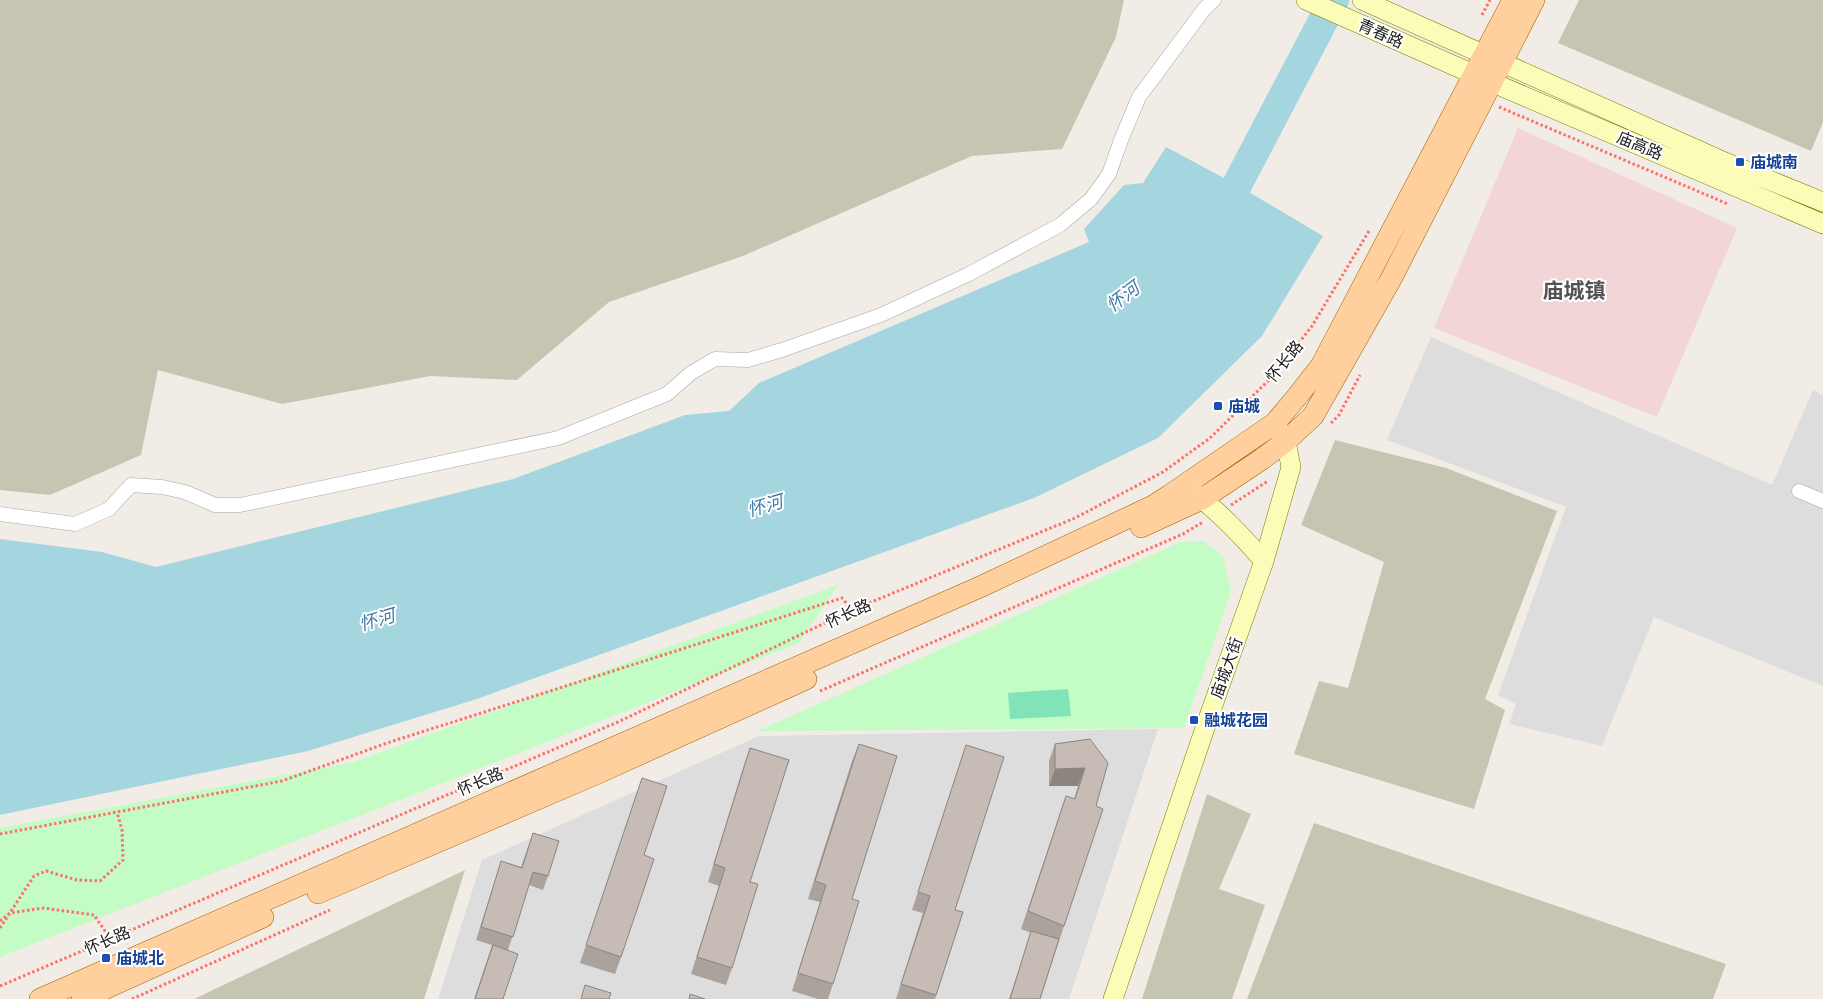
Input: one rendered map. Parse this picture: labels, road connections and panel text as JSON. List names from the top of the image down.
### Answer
{
  "streets": {
    "main road": [
      "青春路",
      "庙高路",
      "怀长路",
      "庙城大街"
    ]
  },
  "crossings": [
    ["青春路", "庙高路"],
    ["青春路", "怀长路"],
    ["庙高路", "怀长路"],
    ["怀长路", "庙城大街"]
  ],
  "districts": ["庙城镇"],
  "water": ["怀河"],
  "places": {
    "transit": [
      "庙城南",
      "庙城",
      "融城花园",
      "庙城北"
    ]
  }
}
